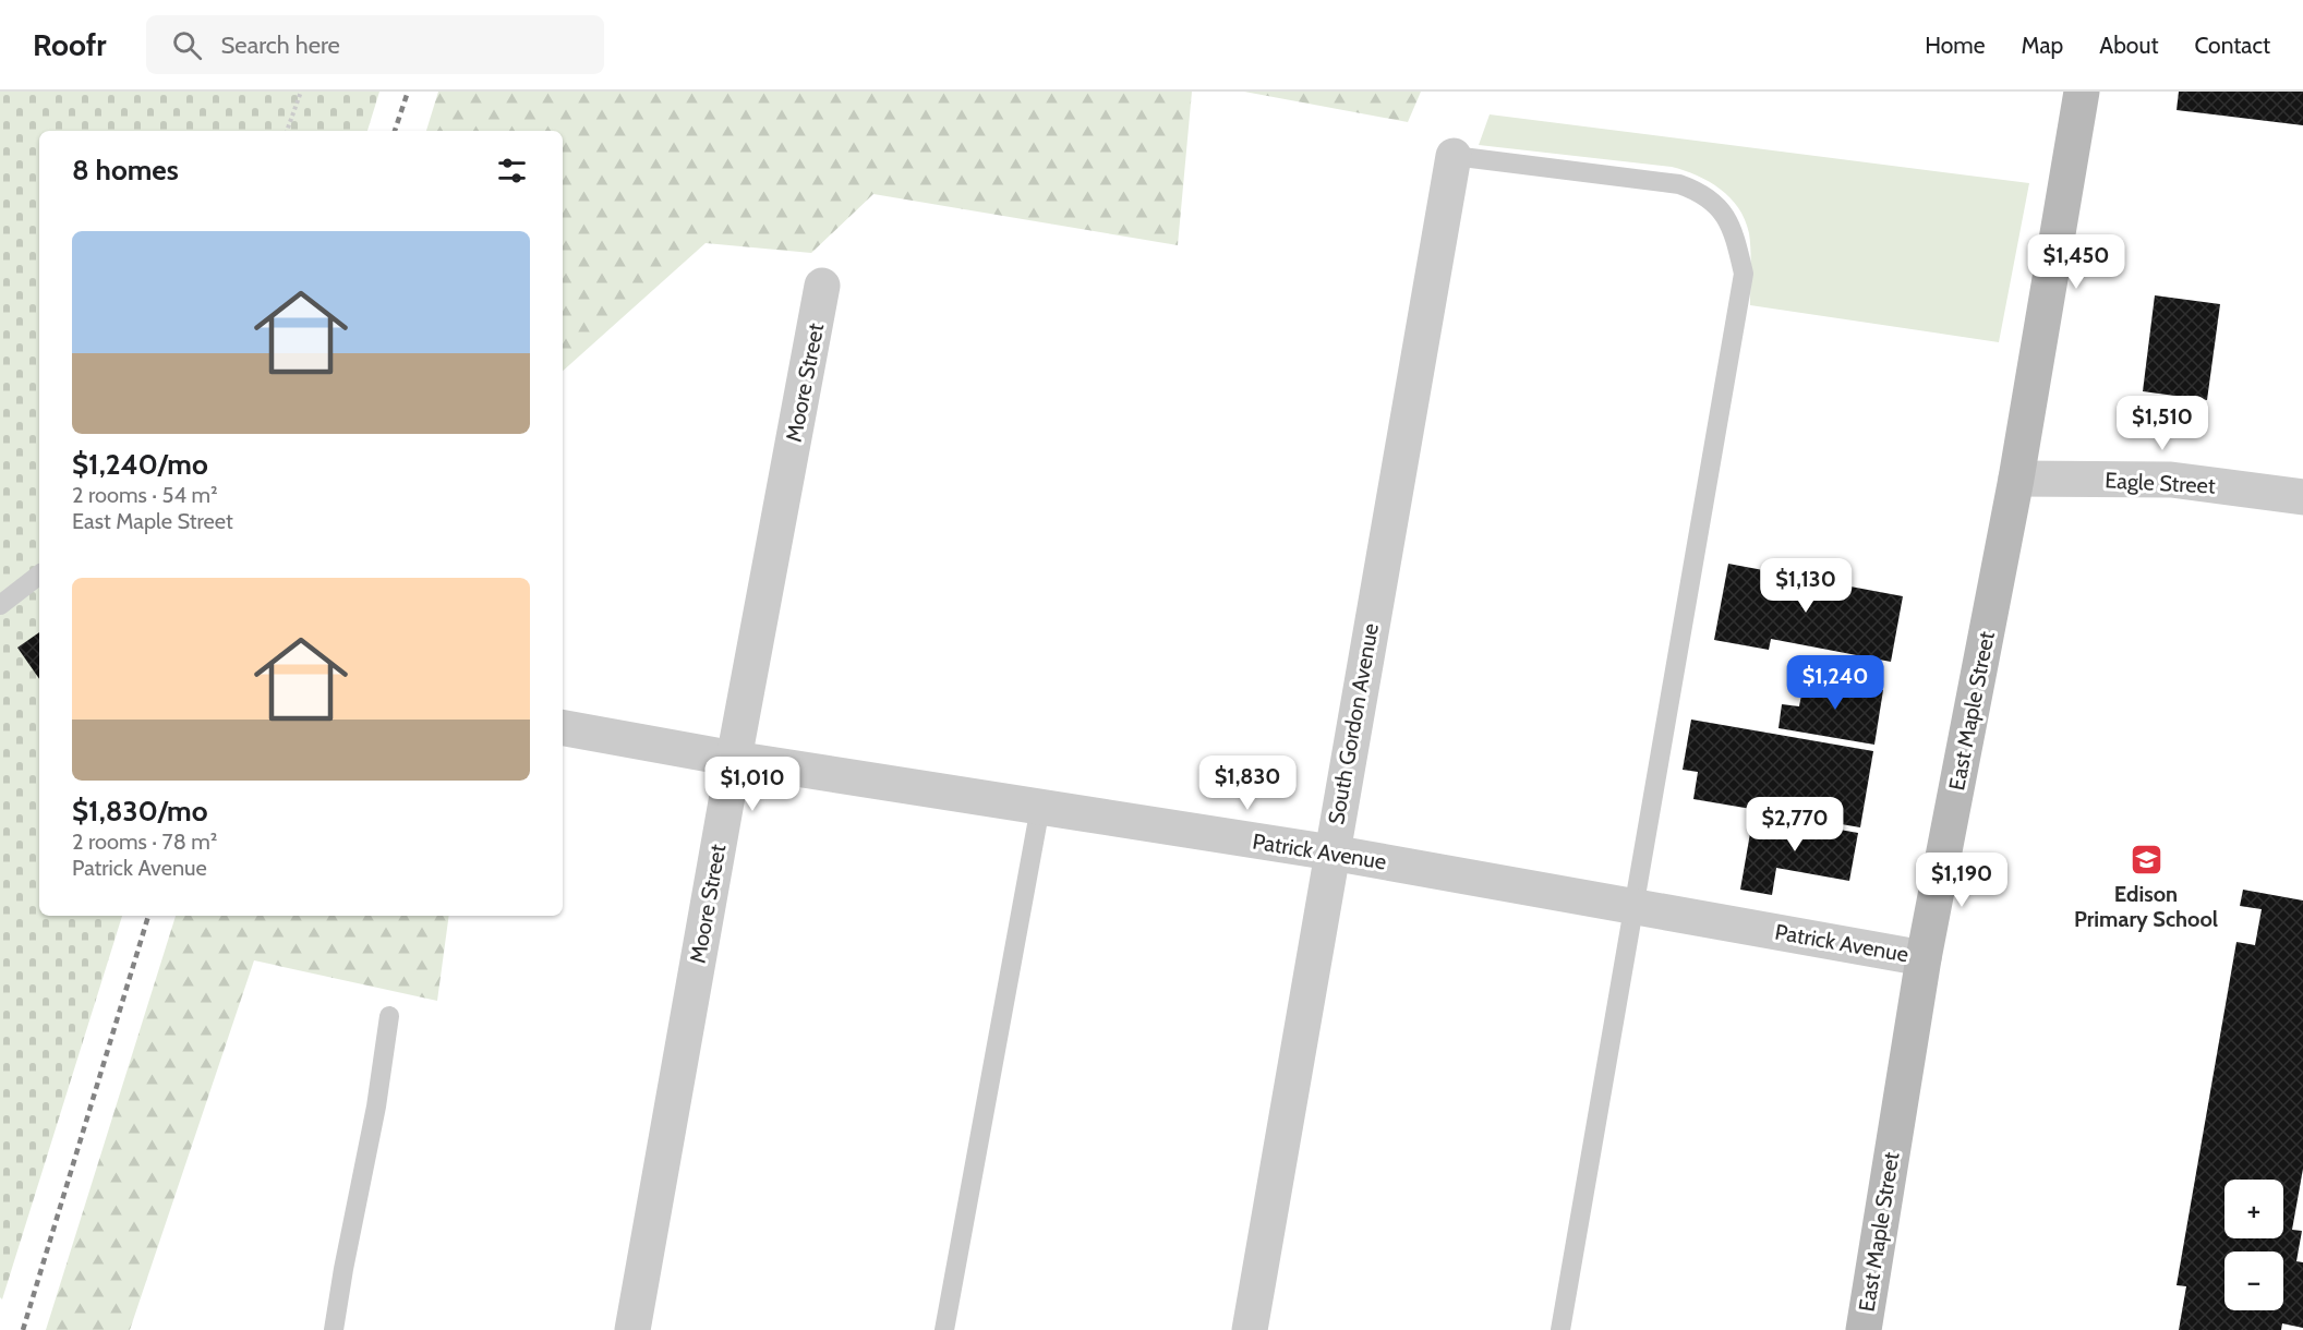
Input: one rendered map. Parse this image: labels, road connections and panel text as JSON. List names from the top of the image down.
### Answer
{
  "streets": {
    "main road": ["East Maple Street"],
    "street": [
      "Moore Street",
      "Eagle Street",
      "South Gordon Avenue",
      "Patrick Avenue"
    ]
  },
  "crossings": [
    ["Moore Street", "Patrick Avenue"],
    ["Eagle Street", "East Maple Street"],
    ["East Maple Street", "Patrick Avenue"],
    ["South Gordon Avenue", "Patrick Avenue"]
  ],
  "places": {
    "school or university": ["Edison Primary School"]
  },
  "page": {
    "header": "Roofr",
    "search": "Search here",
    "nav": [
      "Home",
      "Map",
      "About",
      "Contact"
    ],
    "heading": "8 homes",
    "list": [
      {
        "name": "$1,240/mo",
        "note": "2 rooms · 54 m² · East Maple Street"
      },
      {
        "name": "$1,830/mo",
        "note": "2 rooms · 78 m² · Patrick Avenue"
      }
    ],
    "price": [
      "$1,450",
      "$1,510",
      "$1,130",
      "$1,240",
      "$1,830",
      "$1,010",
      "$2,770",
      "$1,190"
    ],
    "map_buttons": ["+", "−"]
  }
}
